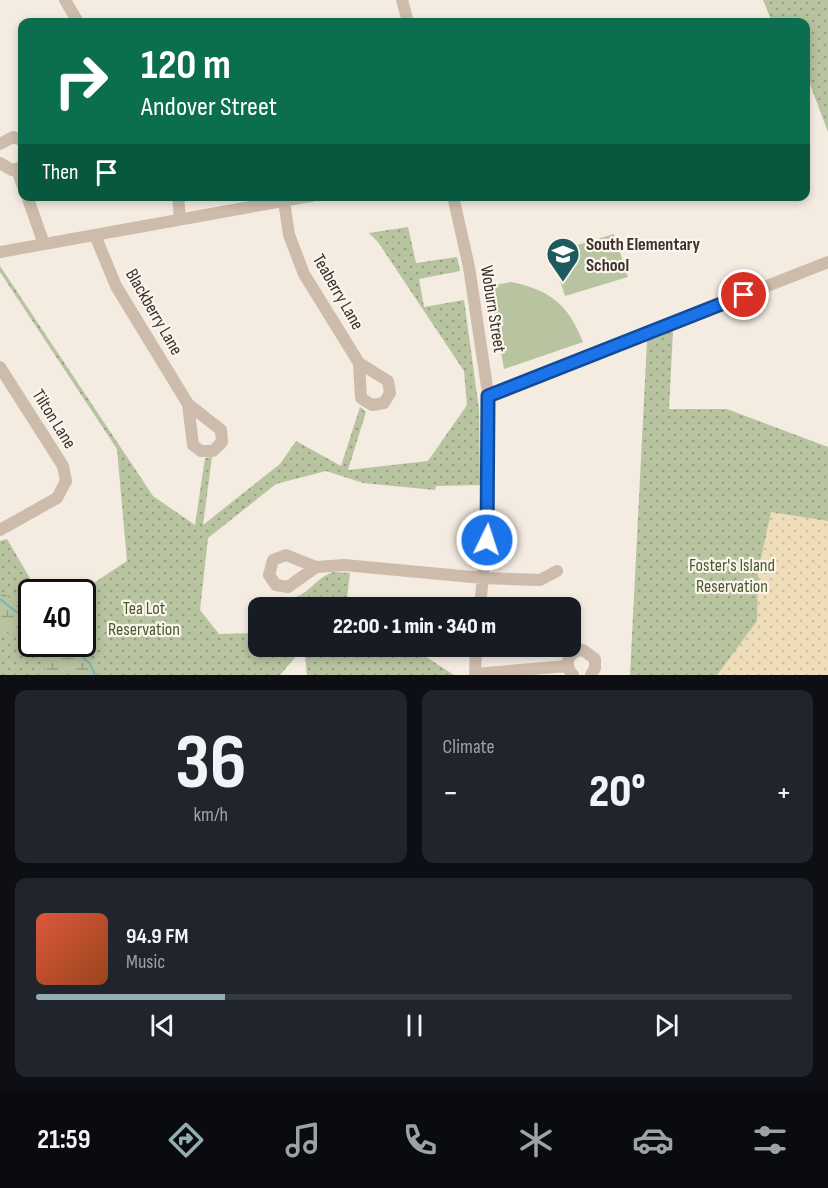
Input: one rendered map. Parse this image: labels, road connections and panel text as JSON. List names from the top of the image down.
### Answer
{
  "streets": {
    "street": [
      "Teaberry Lane",
      "Woburn Street",
      "Blackberry Lane",
      "Tilton Lane"
    ]
  },
  "parks": ["Foster's Island Reservation", "Tea Lot Reservation"],
  "places": {
    "school or university": ["South Elementary School"]
  },
  "page": {
    "turn": ["120 m", "Andover Street"],
    "then": "Then",
    "limit": "40",
    "trip": "22:00 · 1 min · 340 m",
    "tile": [
      ["36", "km/h"],
      "Climate"
    ],
    "heat": ["−", "20°", "+"],
    "song": ["94.9 FM", "Music"],
    "tabs": "21:59"
  }
}
